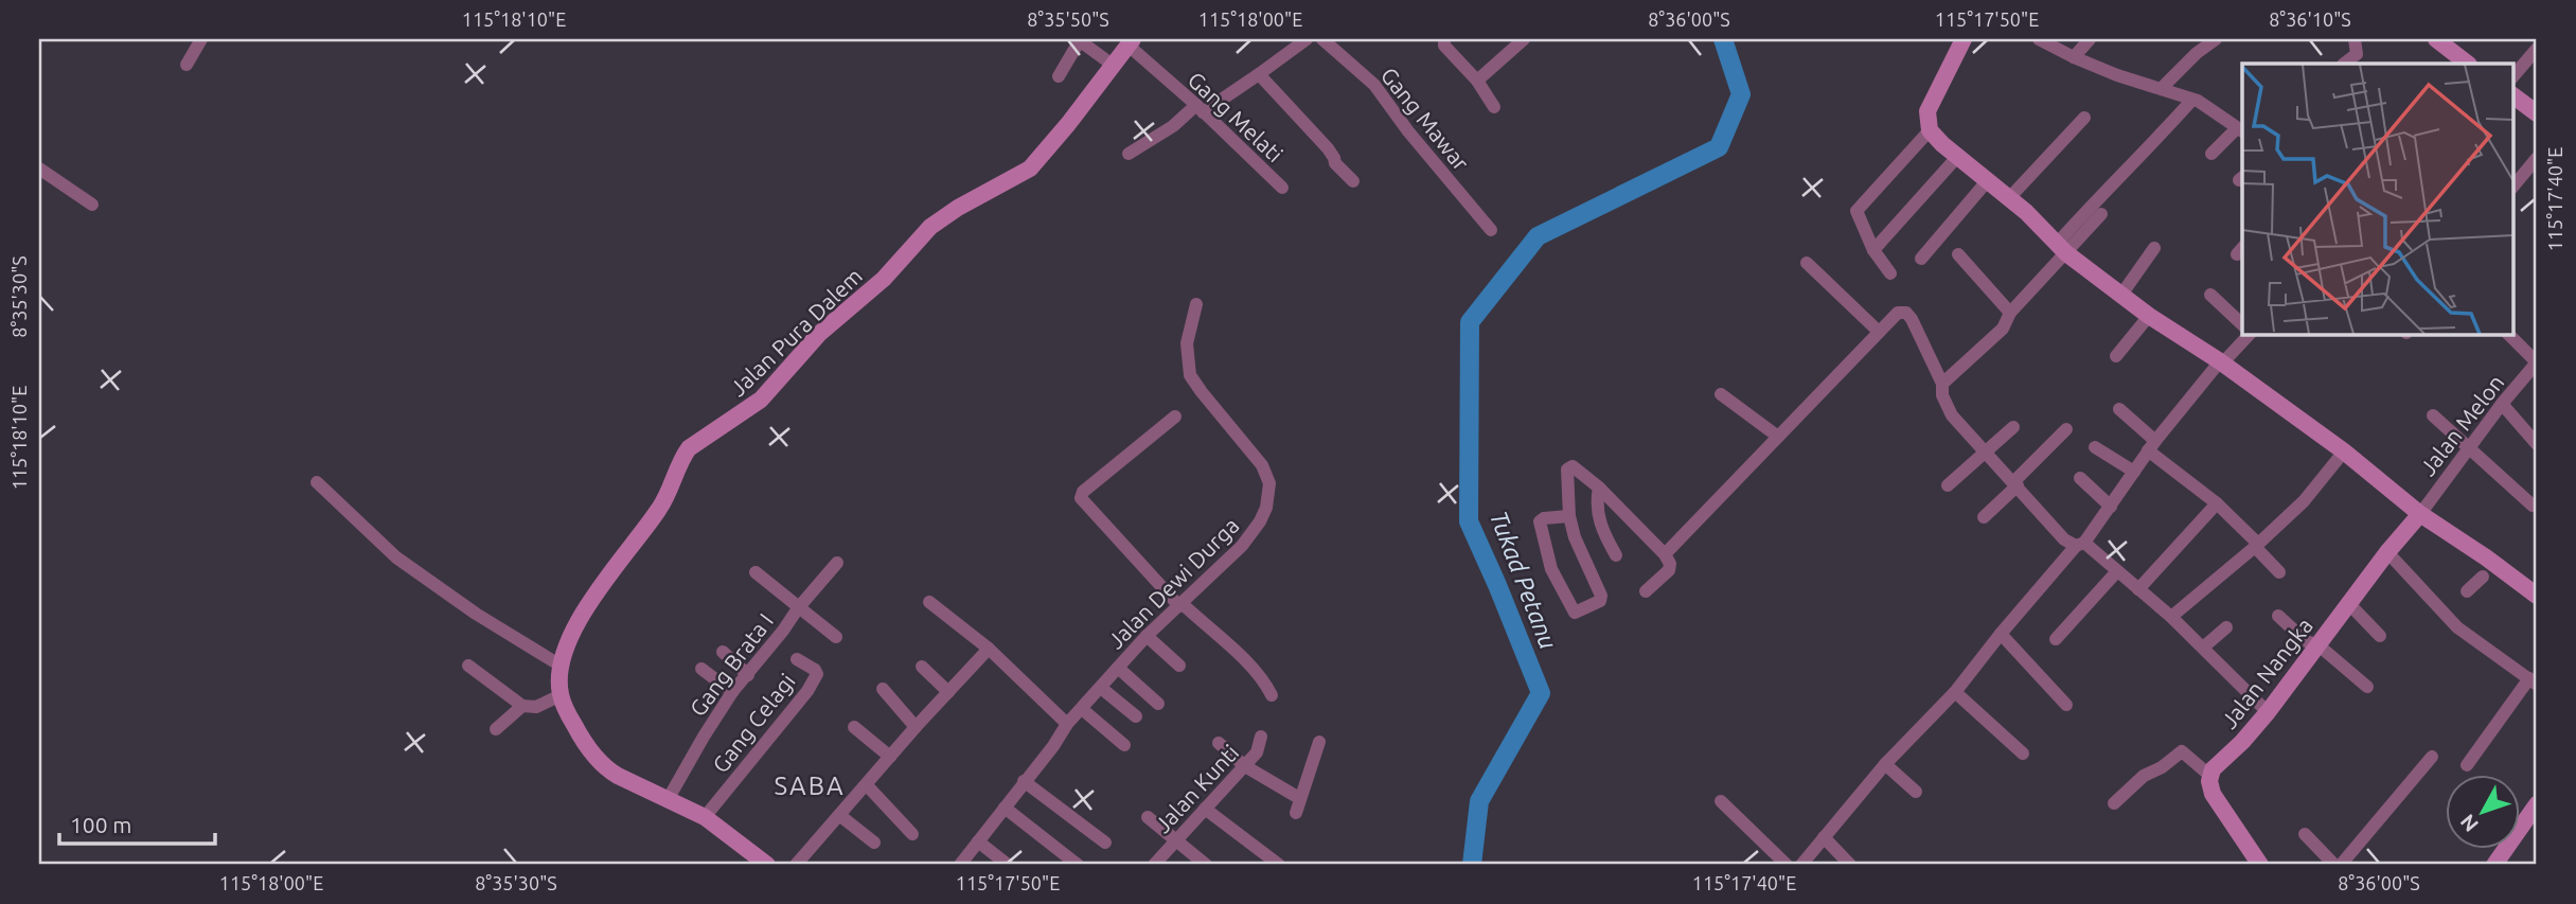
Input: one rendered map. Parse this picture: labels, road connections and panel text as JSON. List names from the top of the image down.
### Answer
{
  "streets": {
    "street": [
      "Gang Melati",
      "Gang Mawar",
      "Jalan Pura Dalem",
      "Jalan Melon",
      "Jalan Dewi Durga",
      "Gang Brata I",
      "Jalan Nangka",
      "Gang Celagi",
      "Jalan Kunti"
    ]
  },
  "crossings": [
    ["Gang Melati", "Jalan Pura Dalem"],
    ["Jalan Pura Dalem", "Gang Brata I"],
    ["Jalan Pura Dalem", "Gang Celagi"],
    ["Jalan Melon", "Jalan Nangka"]
  ],
  "districts": ["SABA"],
  "water": ["Tukad Petanu"],
  "scale_bar": "100 m",
  "north": "bottom left",
  "coordinates": [
    "115°18'10\"E",
    "8°35'50\"S",
    "115°18'00\"E",
    "8°36'00\"S",
    "115°17'50\"E",
    "8°36'10\"S",
    "115°17'40\"E",
    "8°35'30\"S"
  ]
}
